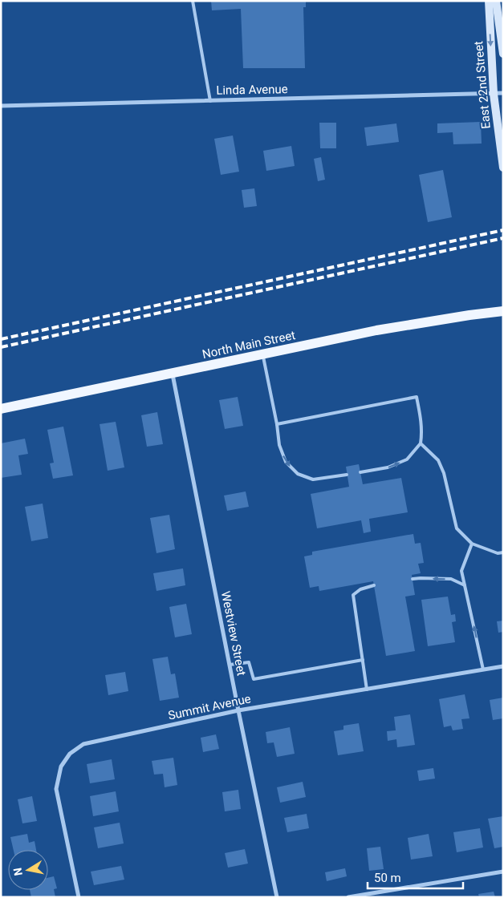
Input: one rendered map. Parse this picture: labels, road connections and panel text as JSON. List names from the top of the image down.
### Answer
{
  "streets": {
    "main road": ["East 22nd Street", "North Main Street"],
    "street": ["Linda Avenue", "Westview Street", "Summit Avenue"]
  },
  "crossings": [
    ["East 22nd Street", "Linda Avenue"],
    ["North Main Street", "Westview Street"],
    ["Westview Street", "Summit Avenue"]
  ],
  "scale_bar": "50 m",
  "north": "left"
}
